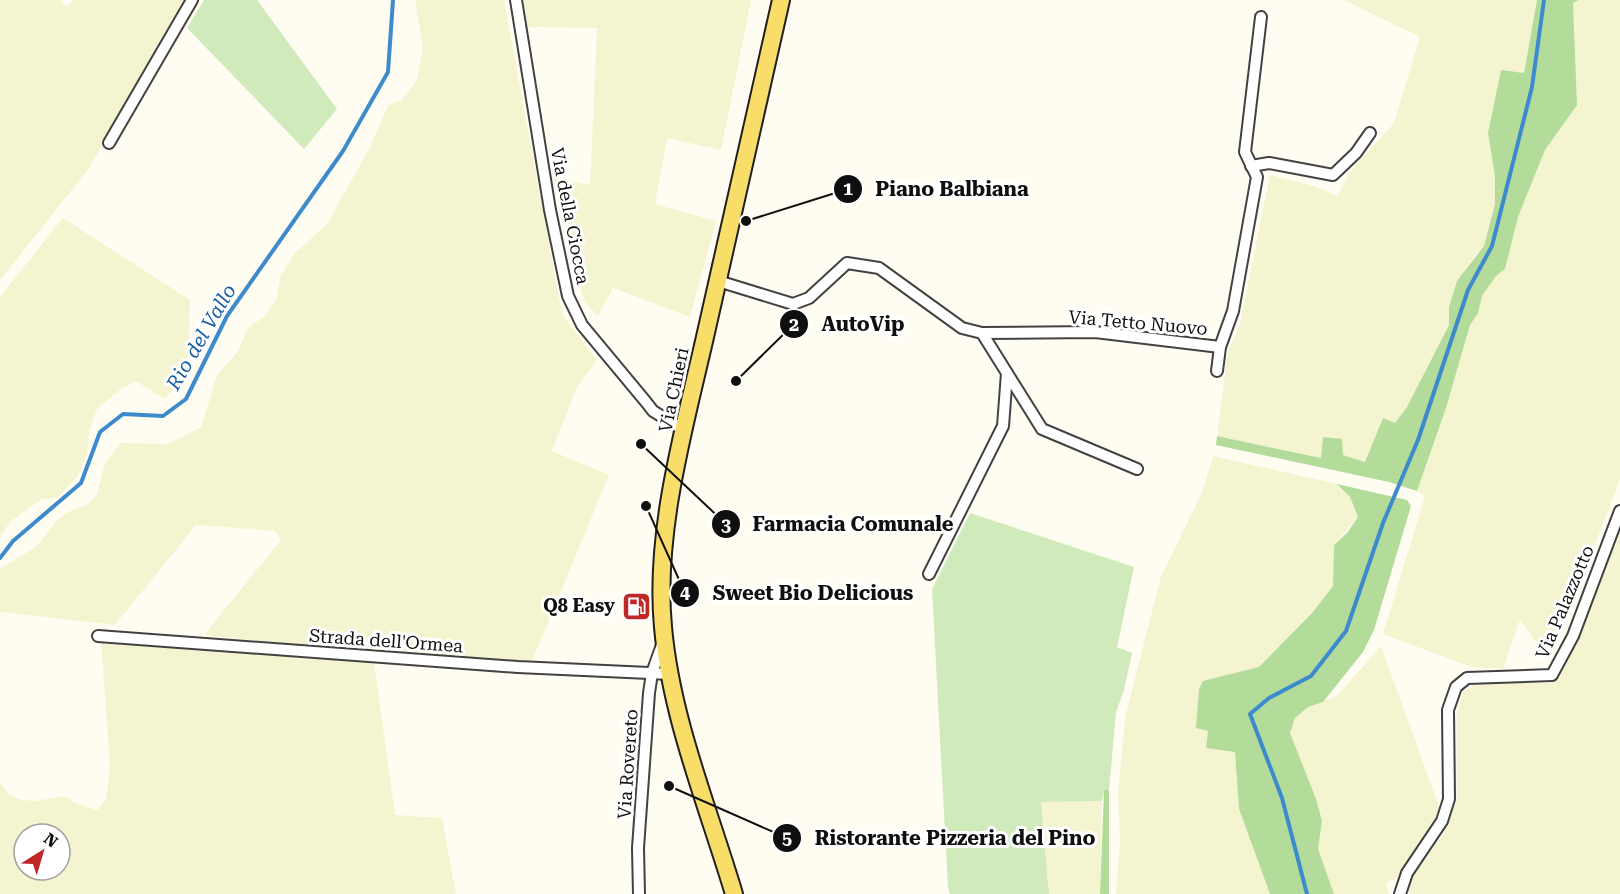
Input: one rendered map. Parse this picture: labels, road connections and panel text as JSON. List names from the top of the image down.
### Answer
{
  "streets": {
    "main road": ["Via Chieri"],
    "street": [
      "Via della Ciocca",
      "Via Tetto Nuovo",
      "Via Palazzotto",
      "Strada dell'Ormea",
      "Via Rovereto"
    ]
  },
  "crossings": [
    ["Via della Ciocca", "Via Chieri"],
    ["Via Tetto Nuovo", "Via Chieri"],
    ["Via Chieri", "Strada dell'Ormea"],
    ["Via Chieri", "Via Rovereto"],
    ["Strada dell'Ormea", "Via Rovereto"]
  ],
  "water": ["Rio del Vallo"],
  "places": {
    "other": [
      "Piano Balbiana",
      "AutoVip",
      "Farmacia Comunale",
      "Sweet Bio Delicious",
      "Ristorante Pizzeria del Pino"
    ],
    "fuel station": ["Q8 Easy"]
  },
  "north": "top right"
}
